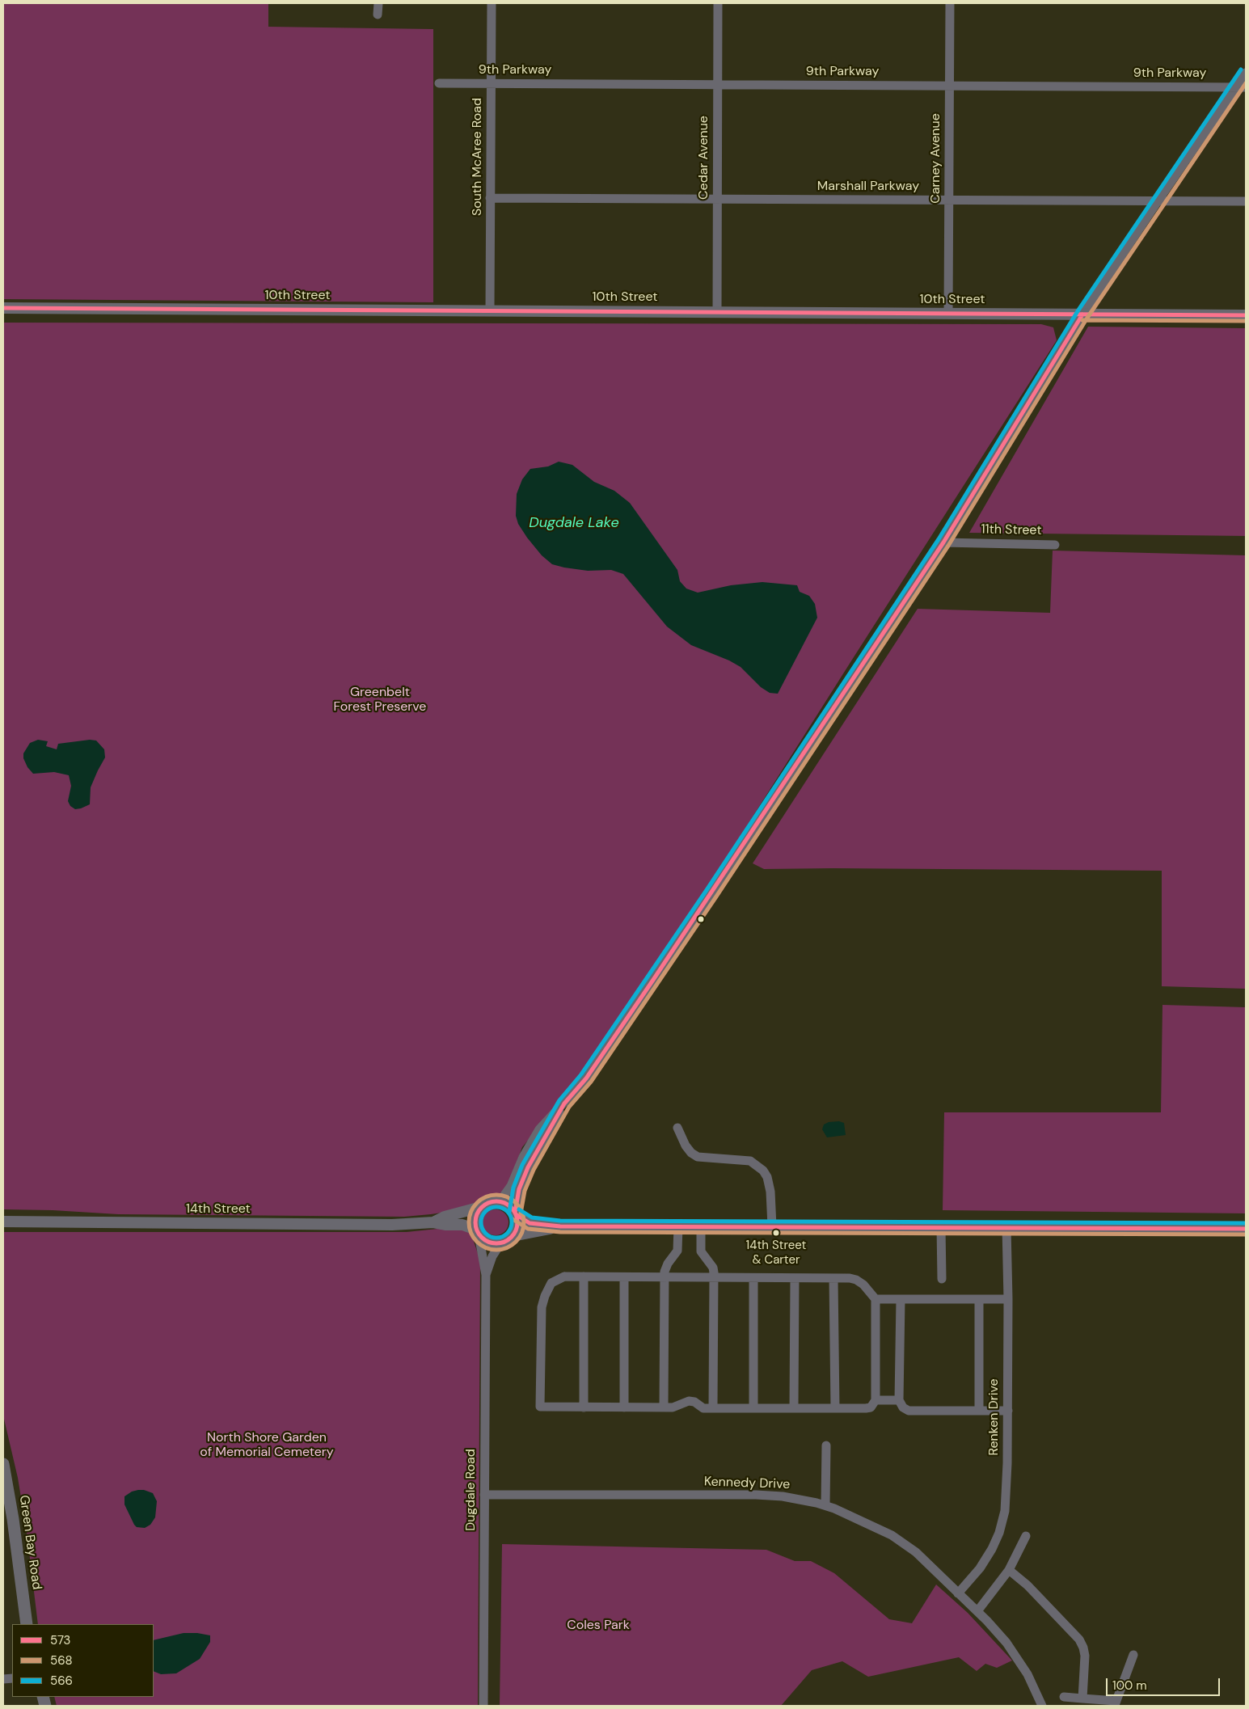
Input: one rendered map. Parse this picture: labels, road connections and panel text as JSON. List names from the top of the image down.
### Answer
{
  "streets": {
    "main road": ["Green Bay Road"],
    "street": [
      "9th Parkway",
      "South McAree Road",
      "Cedar Avenue",
      "Carney Avenue",
      "Marshall Parkway",
      "10th Street",
      "11th Street",
      "14th Street",
      "Renken Drive",
      "Kennedy Drive",
      "Dugdale Road"
    ]
  },
  "crossings": [
    ["9th Parkway", "South McAree Road"],
    ["9th Parkway", "Cedar Avenue"],
    ["9th Parkway", "Carney Avenue"],
    ["South McAree Road", "Marshall Parkway"],
    ["South McAree Road", "10th Street"],
    ["Cedar Avenue", "Marshall Parkway"],
    ["Cedar Avenue", "10th Street"],
    ["Carney Avenue", "Marshall Parkway"],
    ["Carney Avenue", "10th Street"],
    ["Renken Drive", "Kennedy Drive"],
    ["Kennedy Drive", "Dugdale Road"]
  ],
  "water": ["Dugdale Lake"],
  "parks": ["Greenbelt Forest Preserve", "North Shore Garden of Memorial Cemetery", "Coles Park"],
  "places": ["14th Street & Carter"],
  "lines": ["transit line 566", "transit line 568", "transit line 573"],
  "legend": ["573", "568", "566"],
  "scale_bar": "100 m"
}
